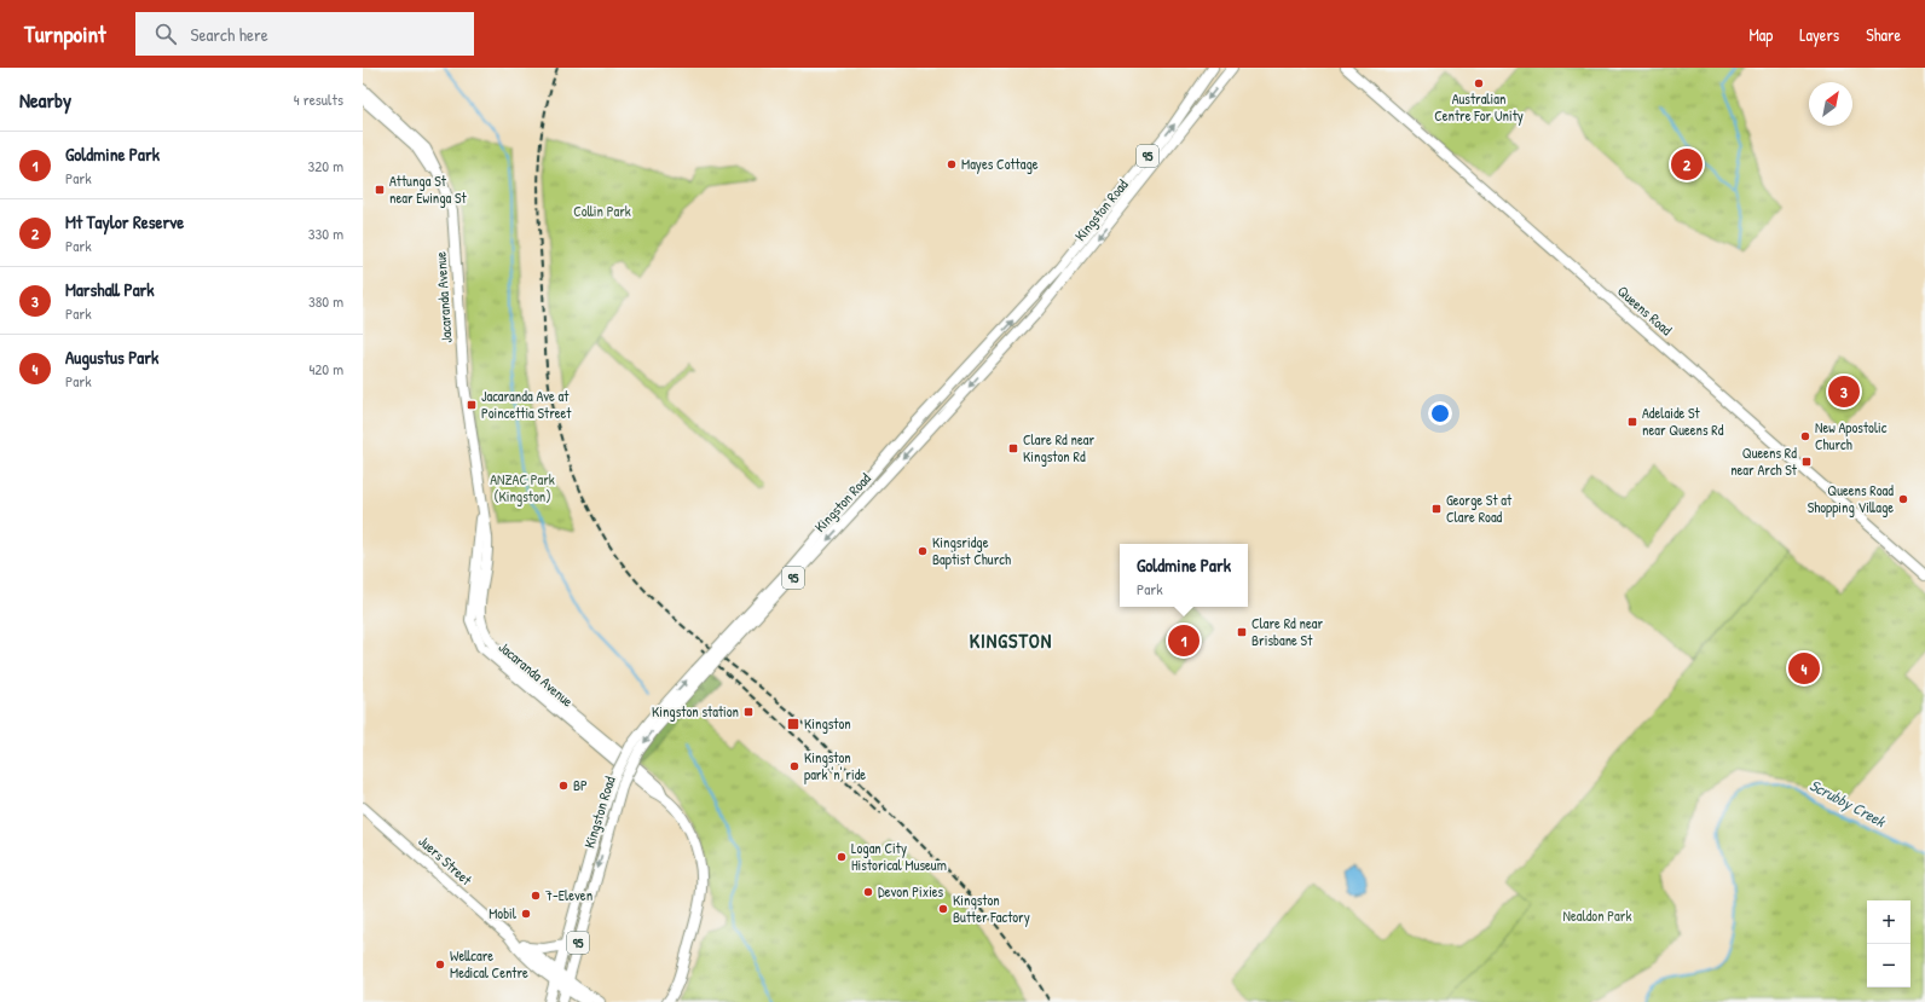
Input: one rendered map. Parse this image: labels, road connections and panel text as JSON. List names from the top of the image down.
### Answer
{
  "streets": {
    "street": [
      "95",
      "Kingston Road",
      "Jacaranda Avenue",
      "Queens Road",
      "Juers Street"
    ]
  },
  "crossings": [
    ["Kingston Road", "Juers Street"]
  ],
  "districts": ["KINGSTON"],
  "water": ["Scrubby Creek"],
  "parks": ["Collin Park", "ANZAC Park (Kingston)", "Nealdon Park"],
  "places": {
    "other": [
      "Australian Centre For Unity",
      "Mayes Cottage",
      "New Apostolic Church",
      "Queens Road Shopping Village",
      "Kingsridge Baptist Church",
      "Kingston park 'n' ride",
      "BP",
      "Logan City Historical Museum",
      "Devon Pixies",
      "7-Eleven",
      "Kingston Butter Factory",
      "Mobil",
      "Wellcare Medical Centre"
    ],
    "transit": [
      "Attunga St near Ewinga St",
      "Jacaranda Ave at Poincettia Street",
      "Adelaide St near Queens Rd",
      "Clare Rd near Kingston Rd",
      "Queens Rd near Arch St",
      "George St at Clare Road",
      "Clare Rd near Brisbane St",
      "Kingston station",
      "Kingston"
    ]
  },
  "north": "top right",
  "page": {
    "header": "Turnpoint",
    "search": "Search here",
    "nav": ["Map", "Layers", "Share"],
    "heading": ["Nearby", "4 results"],
    "list": [
      {
        "mark": "1",
        "name": "Goldmine Park",
        "note": "Park",
        "value": "320 m"
      },
      {
        "mark": "2",
        "name": "Mt Taylor Reserve",
        "note": "Park",
        "value": "330 m"
      },
      {
        "mark": "3",
        "name": "Marshall Park",
        "note": "Park",
        "value": "380 m"
      },
      {
        "mark": "4",
        "name": "Augustus Park",
        "note": "Park",
        "value": "420 m"
      }
    ],
    "pins": [
      "2",
      "3",
      "1",
      "4"
    ],
    "popup": ["Goldmine Park", "Park"],
    "map_buttons": ["+", "−"]
  }
}
